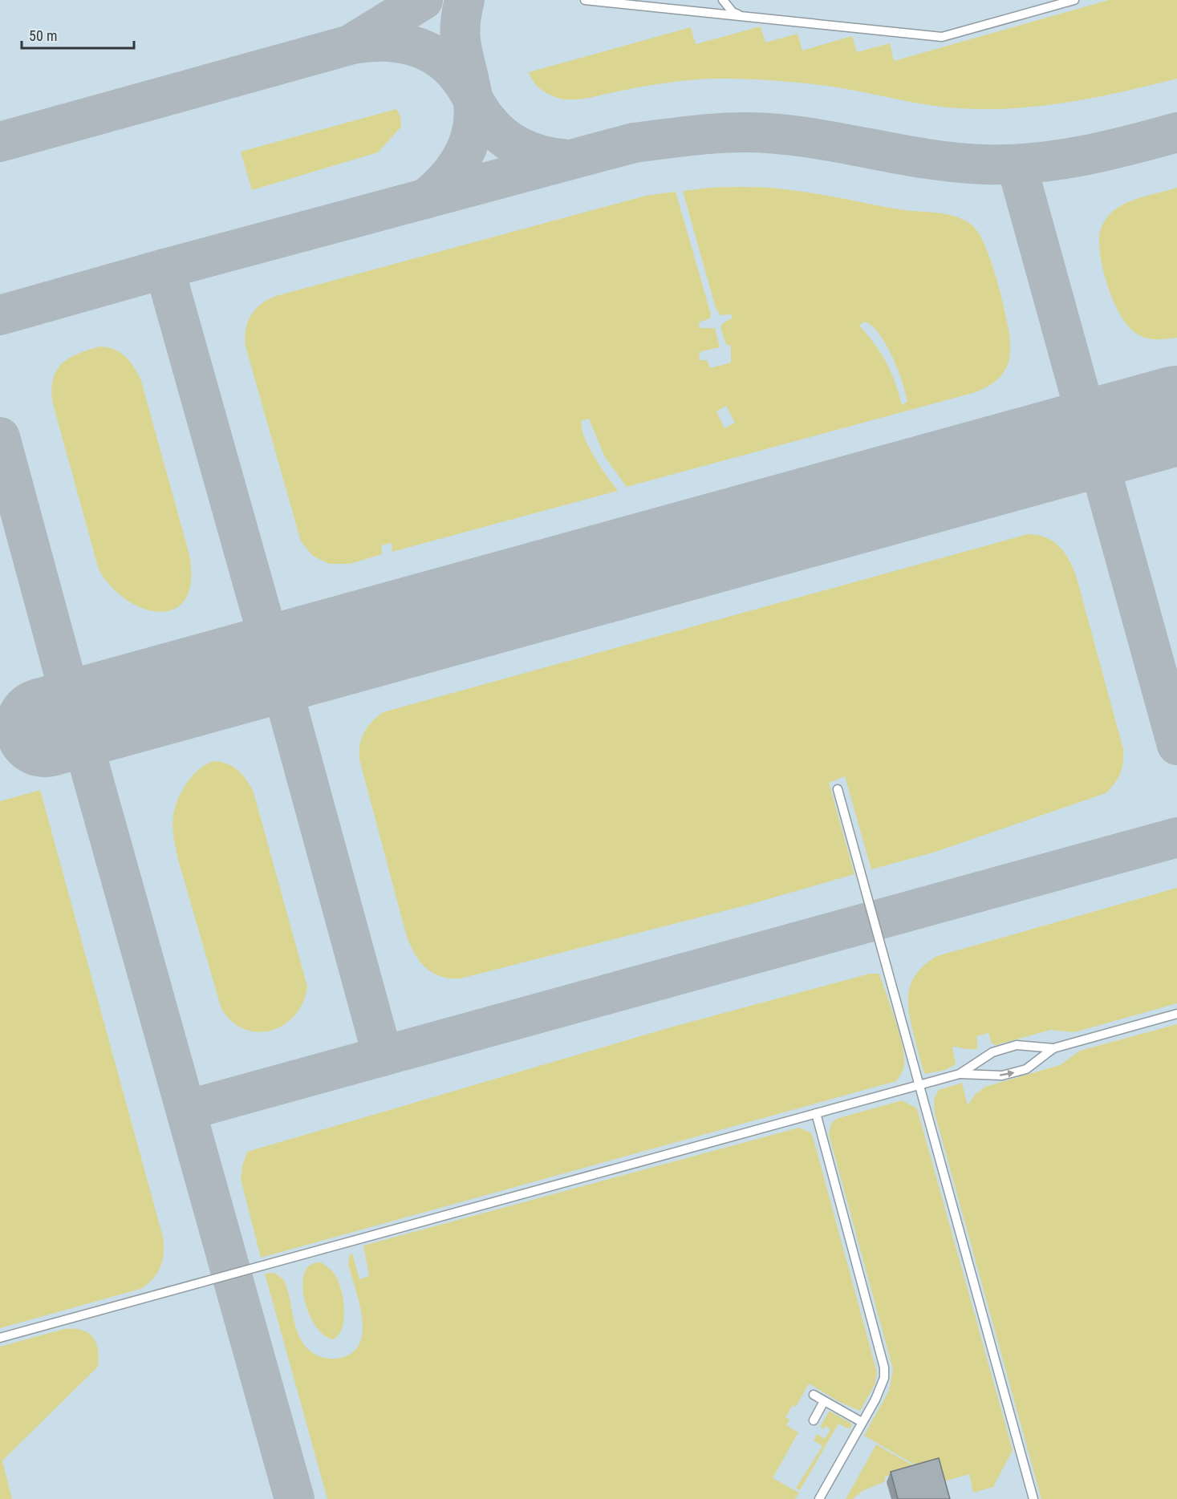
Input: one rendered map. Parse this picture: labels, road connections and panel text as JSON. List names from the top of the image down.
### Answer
{
  "scale_bar": "50 m"
}
